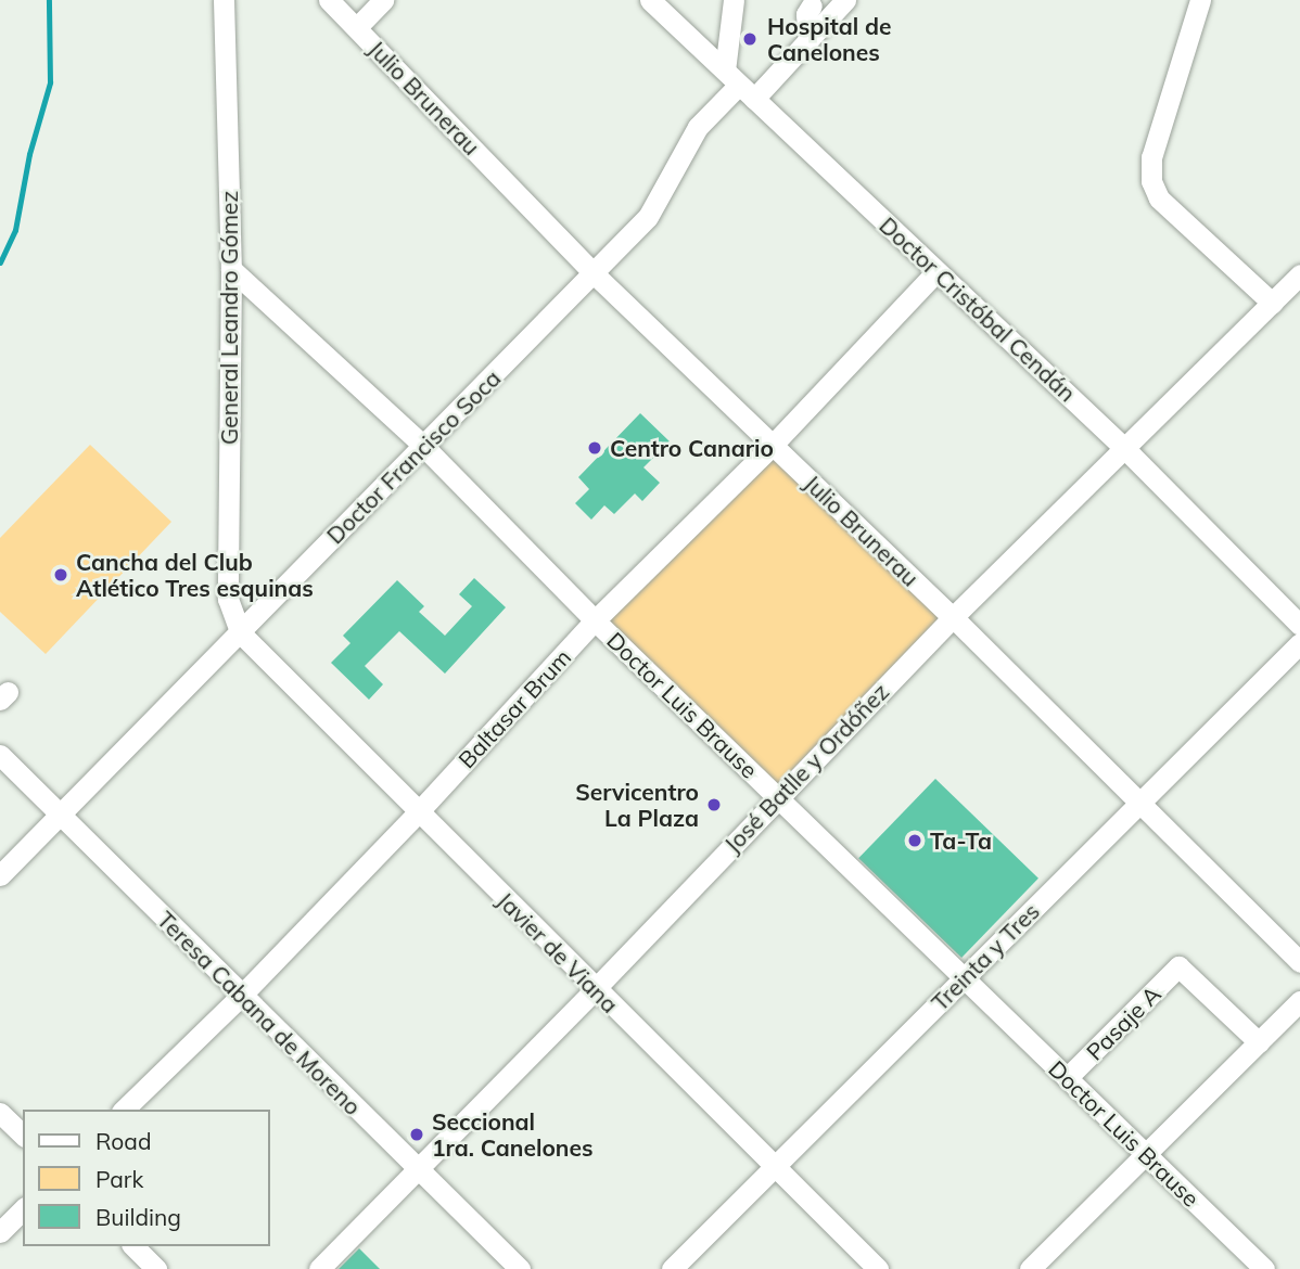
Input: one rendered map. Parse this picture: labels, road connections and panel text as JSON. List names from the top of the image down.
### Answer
{
  "streets": {
    "street": [
      "Julio Brunerau",
      "Doctor Cristóbal Cendán",
      "General Leandro Gómez",
      "Doctor Francisco Soca",
      "Doctor Luis Brause",
      "Baltasar Brum",
      "José Batlle y Ordóñez",
      "Javier de Viana",
      "Treinta y Tres",
      "Teresa Cabana de Moreno",
      "Pasaje A"
    ]
  },
  "crossings": [
    ["Julio Brunerau", "Doctor Francisco Soca"],
    ["Julio Brunerau", "Baltasar Brum"],
    ["Julio Brunerau", "José Batlle y Ordóñez"],
    ["Julio Brunerau", "Treinta y Tres"],
    ["Doctor Cristóbal Cendán", "Doctor Francisco Soca"],
    ["Doctor Cristóbal Cendán", "Baltasar Brum"],
    ["Doctor Cristóbal Cendán", "José Batlle y Ordóñez"],
    ["General Leandro Gómez", "Doctor Francisco Soca"],
    ["General Leandro Gómez", "Doctor Luis Brause"],
    ["General Leandro Gómez", "Javier de Viana"],
    ["Doctor Francisco Soca", "Doctor Luis Brause"],
    ["Doctor Francisco Soca", "Javier de Viana"],
    ["Doctor Francisco Soca", "Teresa Cabana de Moreno"],
    ["Doctor Luis Brause", "Baltasar Brum"],
    ["Doctor Luis Brause", "José Batlle y Ordóñez"],
    ["Doctor Luis Brause", "Treinta y Tres"],
    ["Doctor Luis Brause", "Pasaje A"],
    ["Baltasar Brum", "Javier de Viana"],
    ["Baltasar Brum", "Teresa Cabana de Moreno"],
    ["José Batlle y Ordóñez", "Javier de Viana"],
    ["José Batlle y Ordóñez", "Teresa Cabana de Moreno"],
    ["Javier de Viana", "Treinta y Tres"]
  ],
  "places": [
    "Hospital de Canelones",
    "Centro Canario",
    "Cancha del Club Atlético Tres esquinas",
    "Servicentro La Plaza",
    "Ta-Ta",
    "Seccional 1ra. Canelones"
  ],
  "legend": ["Road", "Park", "Building"]
}
